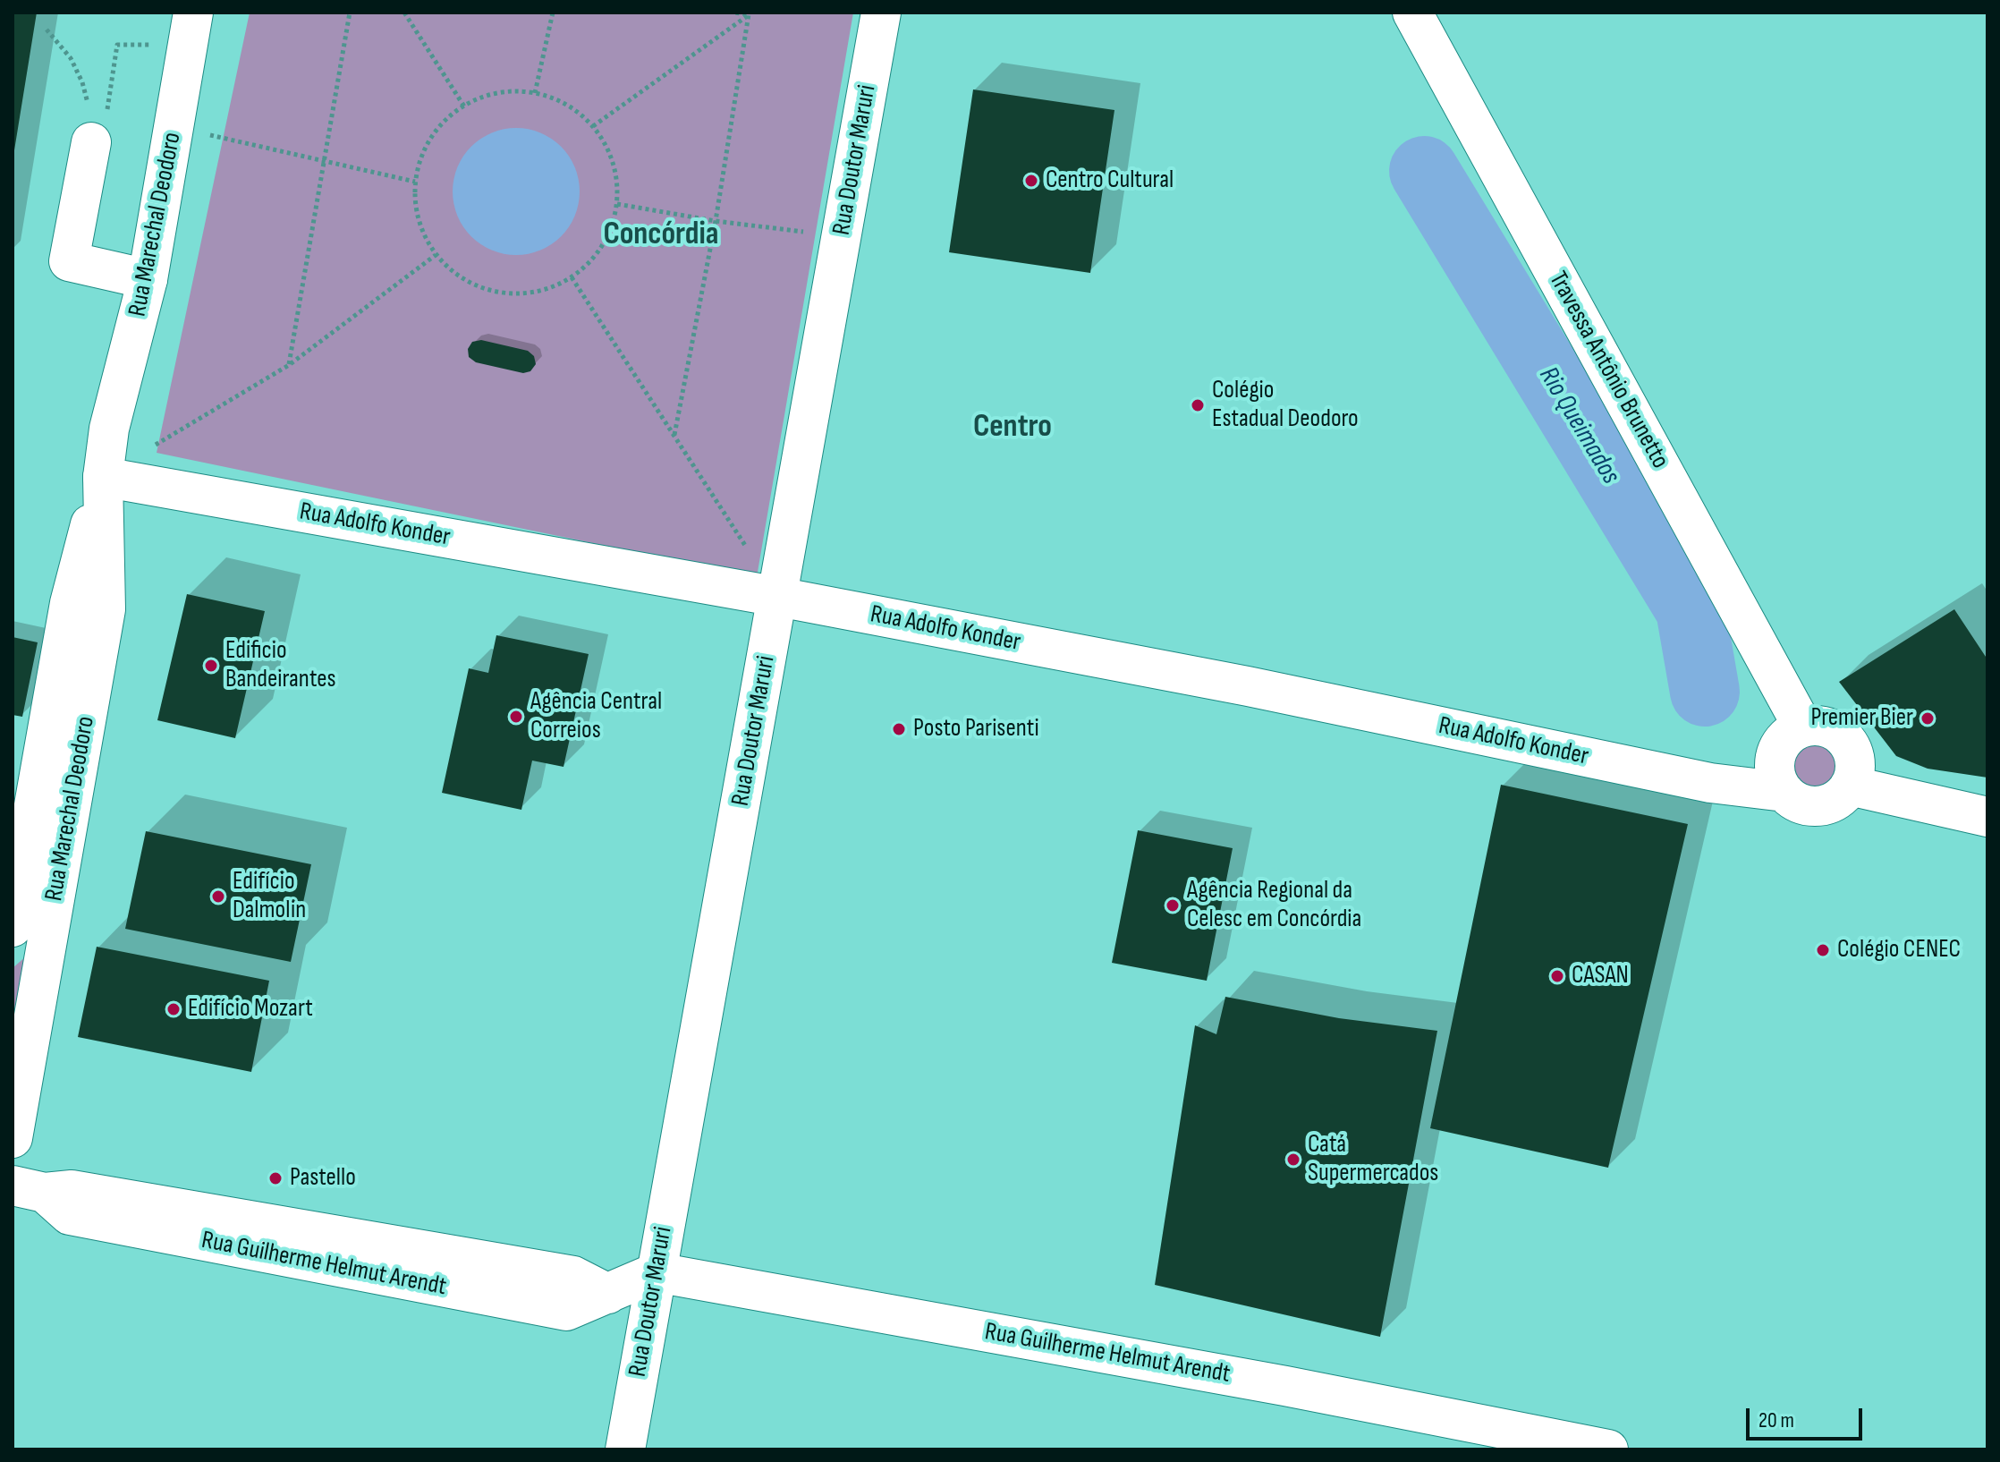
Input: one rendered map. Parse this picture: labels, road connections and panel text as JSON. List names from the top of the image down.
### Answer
{
  "streets": {
    "street": [
      "Rua Doutor Maruri",
      "Rua Marechal Deodoro",
      "Travessa Antônio Brunetto",
      "Rua Adolfo Konder",
      "Rua Guilherme Helmut Arendt"
    ]
  },
  "crossings": [
    ["Rua Doutor Maruri", "Rua Adolfo Konder"],
    ["Rua Doutor Maruri", "Rua Guilherme Helmut Arendt"],
    ["Rua Marechal Deodoro", "Rua Adolfo Konder"],
    ["Travessa Antônio Brunetto", "Rua Adolfo Konder"]
  ],
  "districts": ["Concórdia", "Centro"],
  "water": ["Rio Queimados"],
  "places": [
    "Centro Cultural",
    "Colégio Estadual Deodoro",
    "Edificio Bandeirantes",
    "Agência Central Correios",
    "Premier Bier",
    "Posto Parisenti",
    "Edifício Dalmolin",
    "Agência Regional da Celesc em Concórdia",
    "Colégio CENEC",
    "CASAN",
    "Edifício Mozart",
    "Catá Supermercados",
    "Pastello"
  ],
  "scale_bar": "20 m"
}
